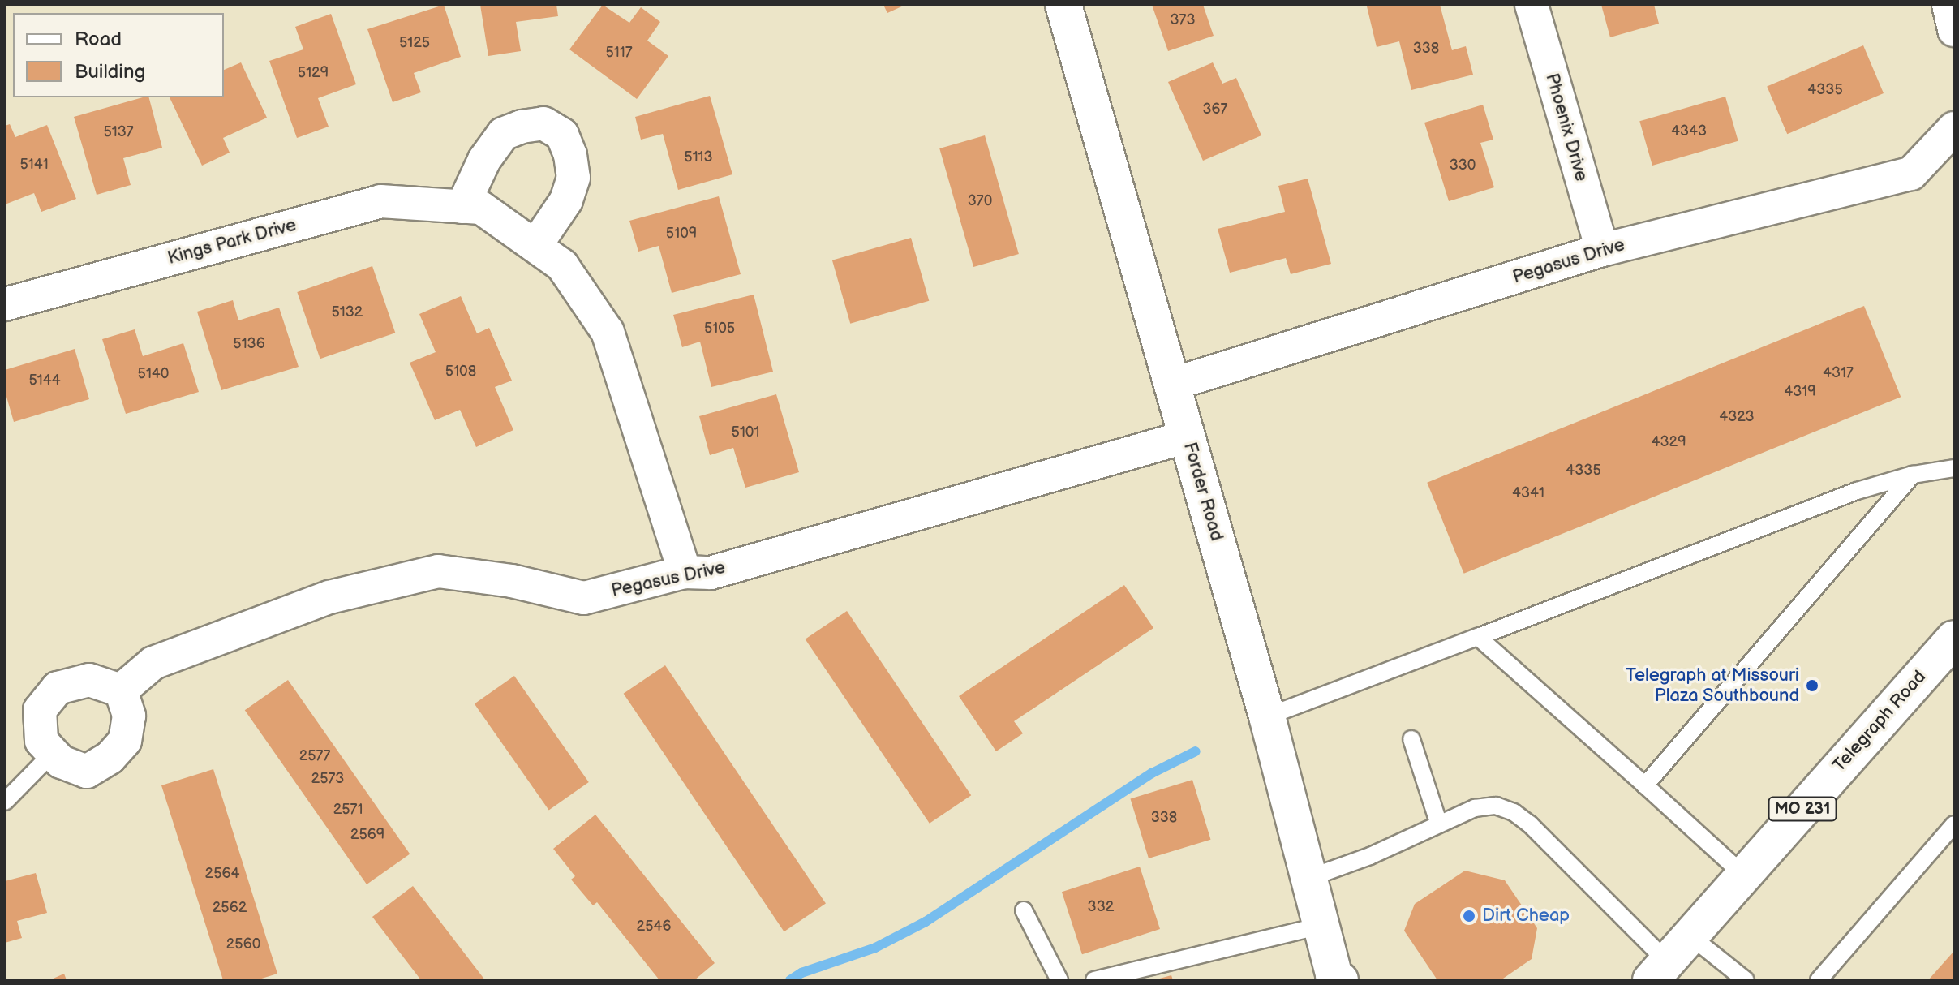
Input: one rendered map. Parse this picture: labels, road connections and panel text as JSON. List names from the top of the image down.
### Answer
{
  "streets": {
    "main road": ["Forder Road", "Telegraph Road", "MO 231"],
    "street": ["Phoenix Drive", "Kings Park Drive", "Pegasus Drive"]
  },
  "crossings": [
    ["Phoenix Drive", "Pegasus Drive"],
    ["Kings Park Drive", "Pegasus Drive"],
    ["Pegasus Drive", "Forder Road"]
  ],
  "places": ["Telegraph at Missouri Plaza Southbound", "Dirt Cheap"],
  "house_numbers": [
    "373",
    "5125",
    "338",
    "5117",
    "5129",
    "4335",
    "367",
    "4343",
    "5137",
    "5113",
    "5141",
    "330",
    "370",
    "5109",
    "5132",
    "5105",
    "5136",
    "5108",
    "4317",
    "5140",
    "5144",
    "4319",
    "4323",
    "5101",
    "4329",
    "4335",
    "4341",
    "2577",
    "2573",
    "2571",
    "338",
    "2569",
    "2564",
    "332",
    "2562",
    "2546",
    "2560"
  ],
  "legend": ["Road", "Building"]
}
